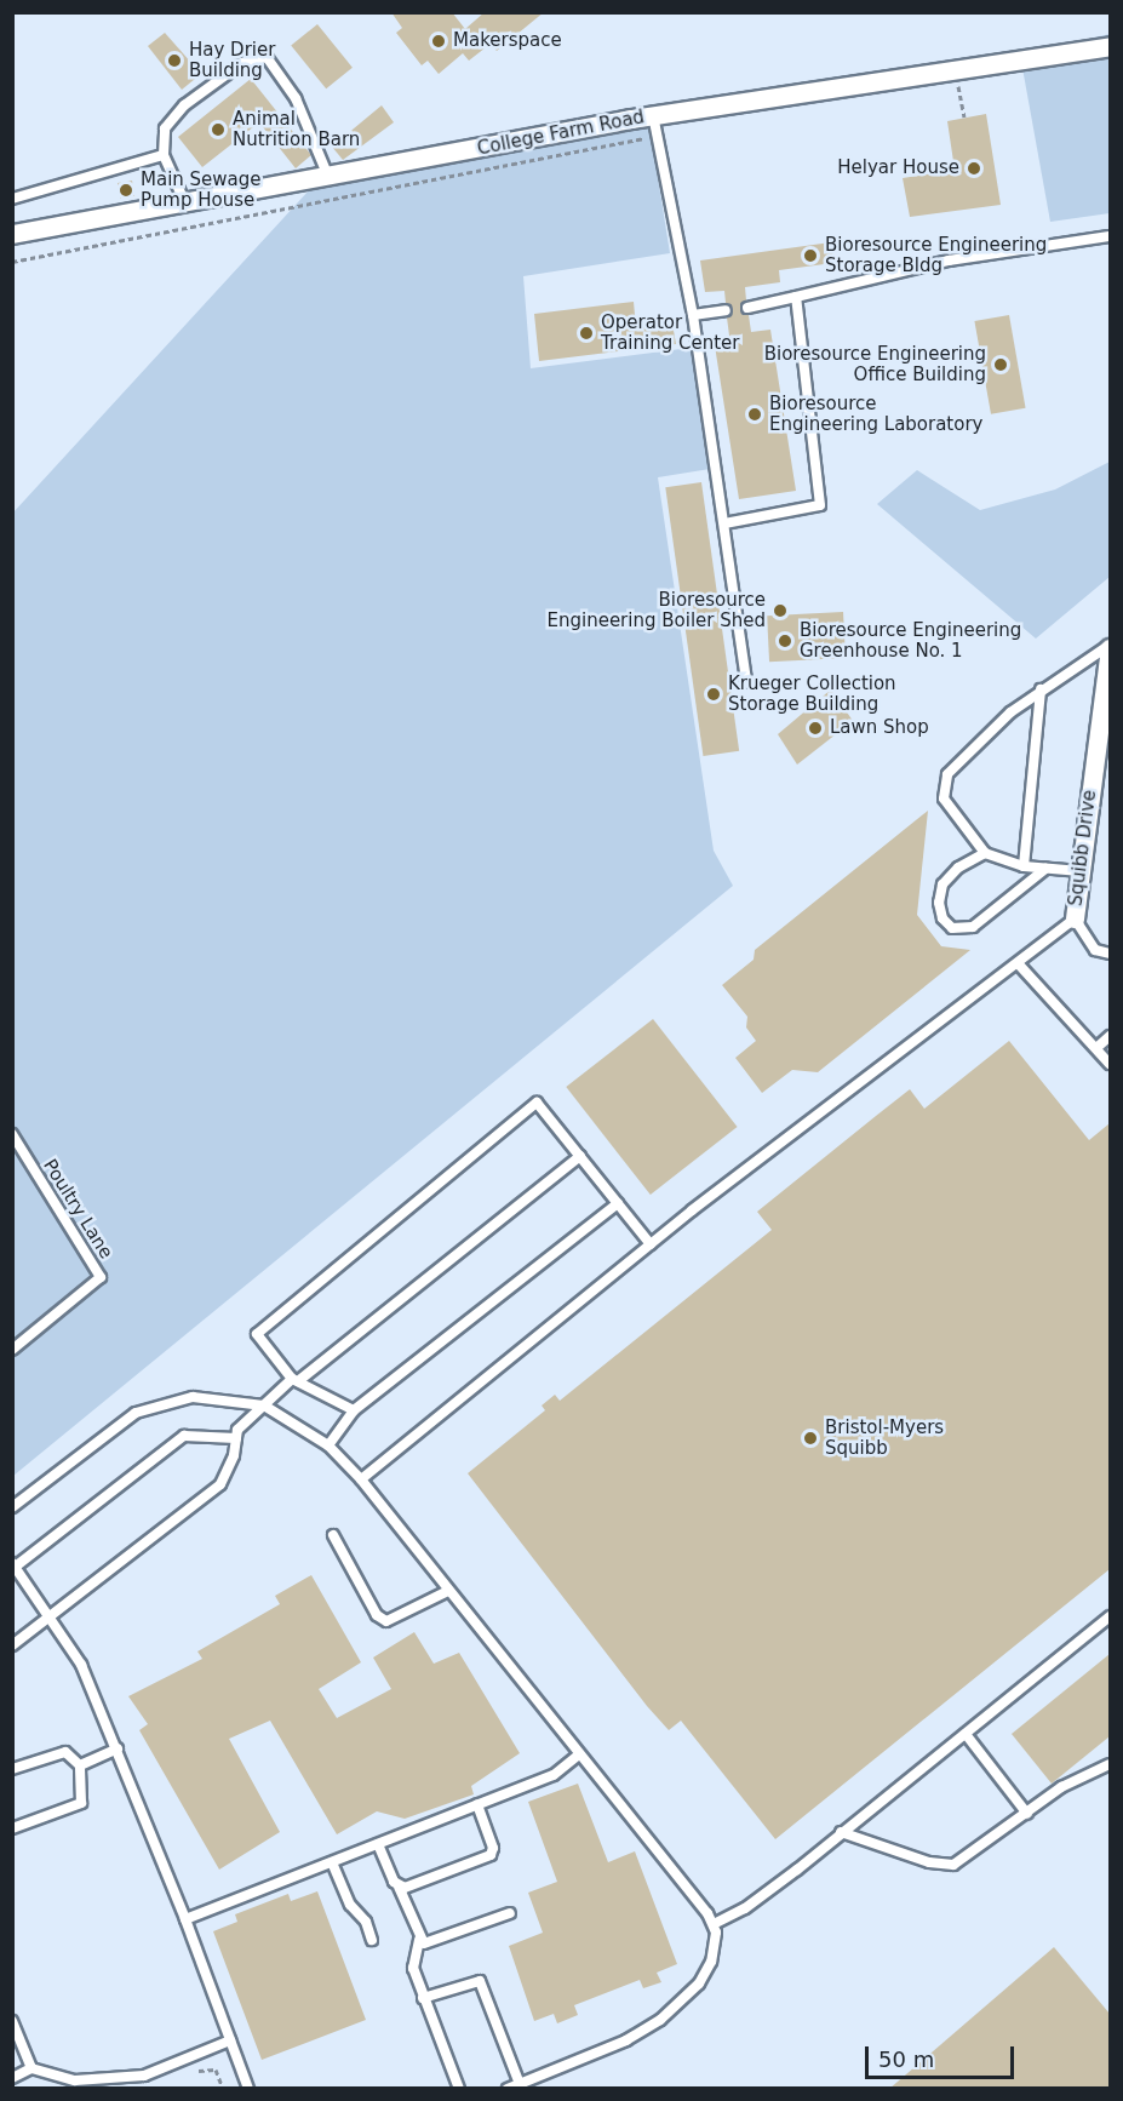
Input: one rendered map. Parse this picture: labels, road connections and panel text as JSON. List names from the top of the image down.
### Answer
{
  "streets": {
    "street": ["College Farm Road", "Squibb Drive"],
    "lane": ["Poultry Lane"]
  },
  "places": [
    "Makerspace",
    "Hay Drier Building",
    "Animal Nutrition Barn",
    "Helyar House",
    "Main Sewage Pump House",
    "Bioresource Engineering Storage Bldg",
    "Operator Training Center",
    "Bioresource Engineering Office Building",
    "Bioresource Engineering Laboratory",
    "Bioresource Engineering Boiler Shed",
    "Bioresource Engineering Greenhouse No. 1",
    "Krueger Collection Storage Building",
    "Lawn Shop",
    "Bristol-Myers Squibb"
  ],
  "scale_bar": "50 m"
}
